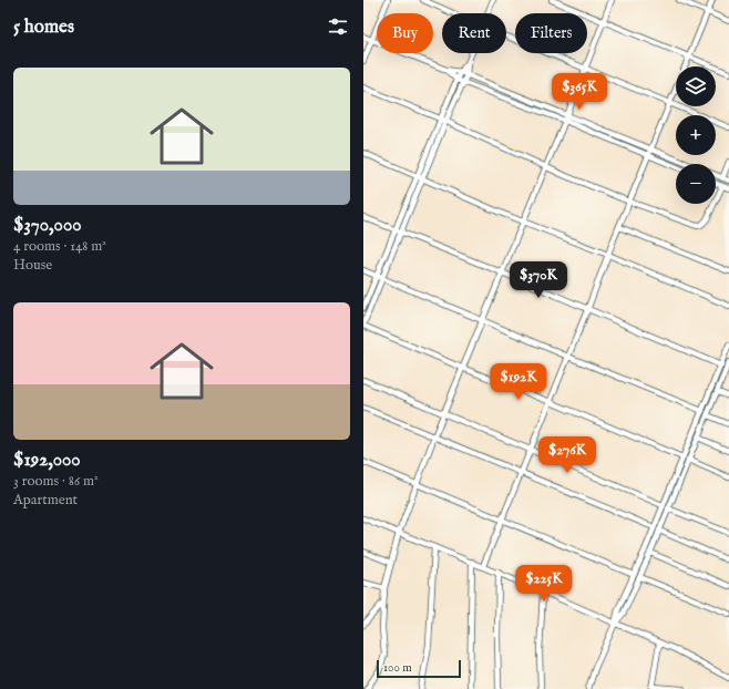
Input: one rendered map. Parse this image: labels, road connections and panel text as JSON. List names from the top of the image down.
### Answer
{
  "scale_bar": "100 m",
  "page": {
    "heading": "5 homes",
    "chip": ["Buy", "Rent", "Filters"],
    "list": [
      {
        "name": "$370,000",
        "note": "4 rooms · 148 m² · House"
      },
      {
        "name": "$192,000",
        "note": "3 rooms · 86 m² · Apartment"
      }
    ],
    "map_buttons": ["+", "−"],
    "price": [
      "$365K",
      "$370K",
      "$192K",
      "$276K",
      "$225K"
    ],
    "scale": "100 m"
  }
}
